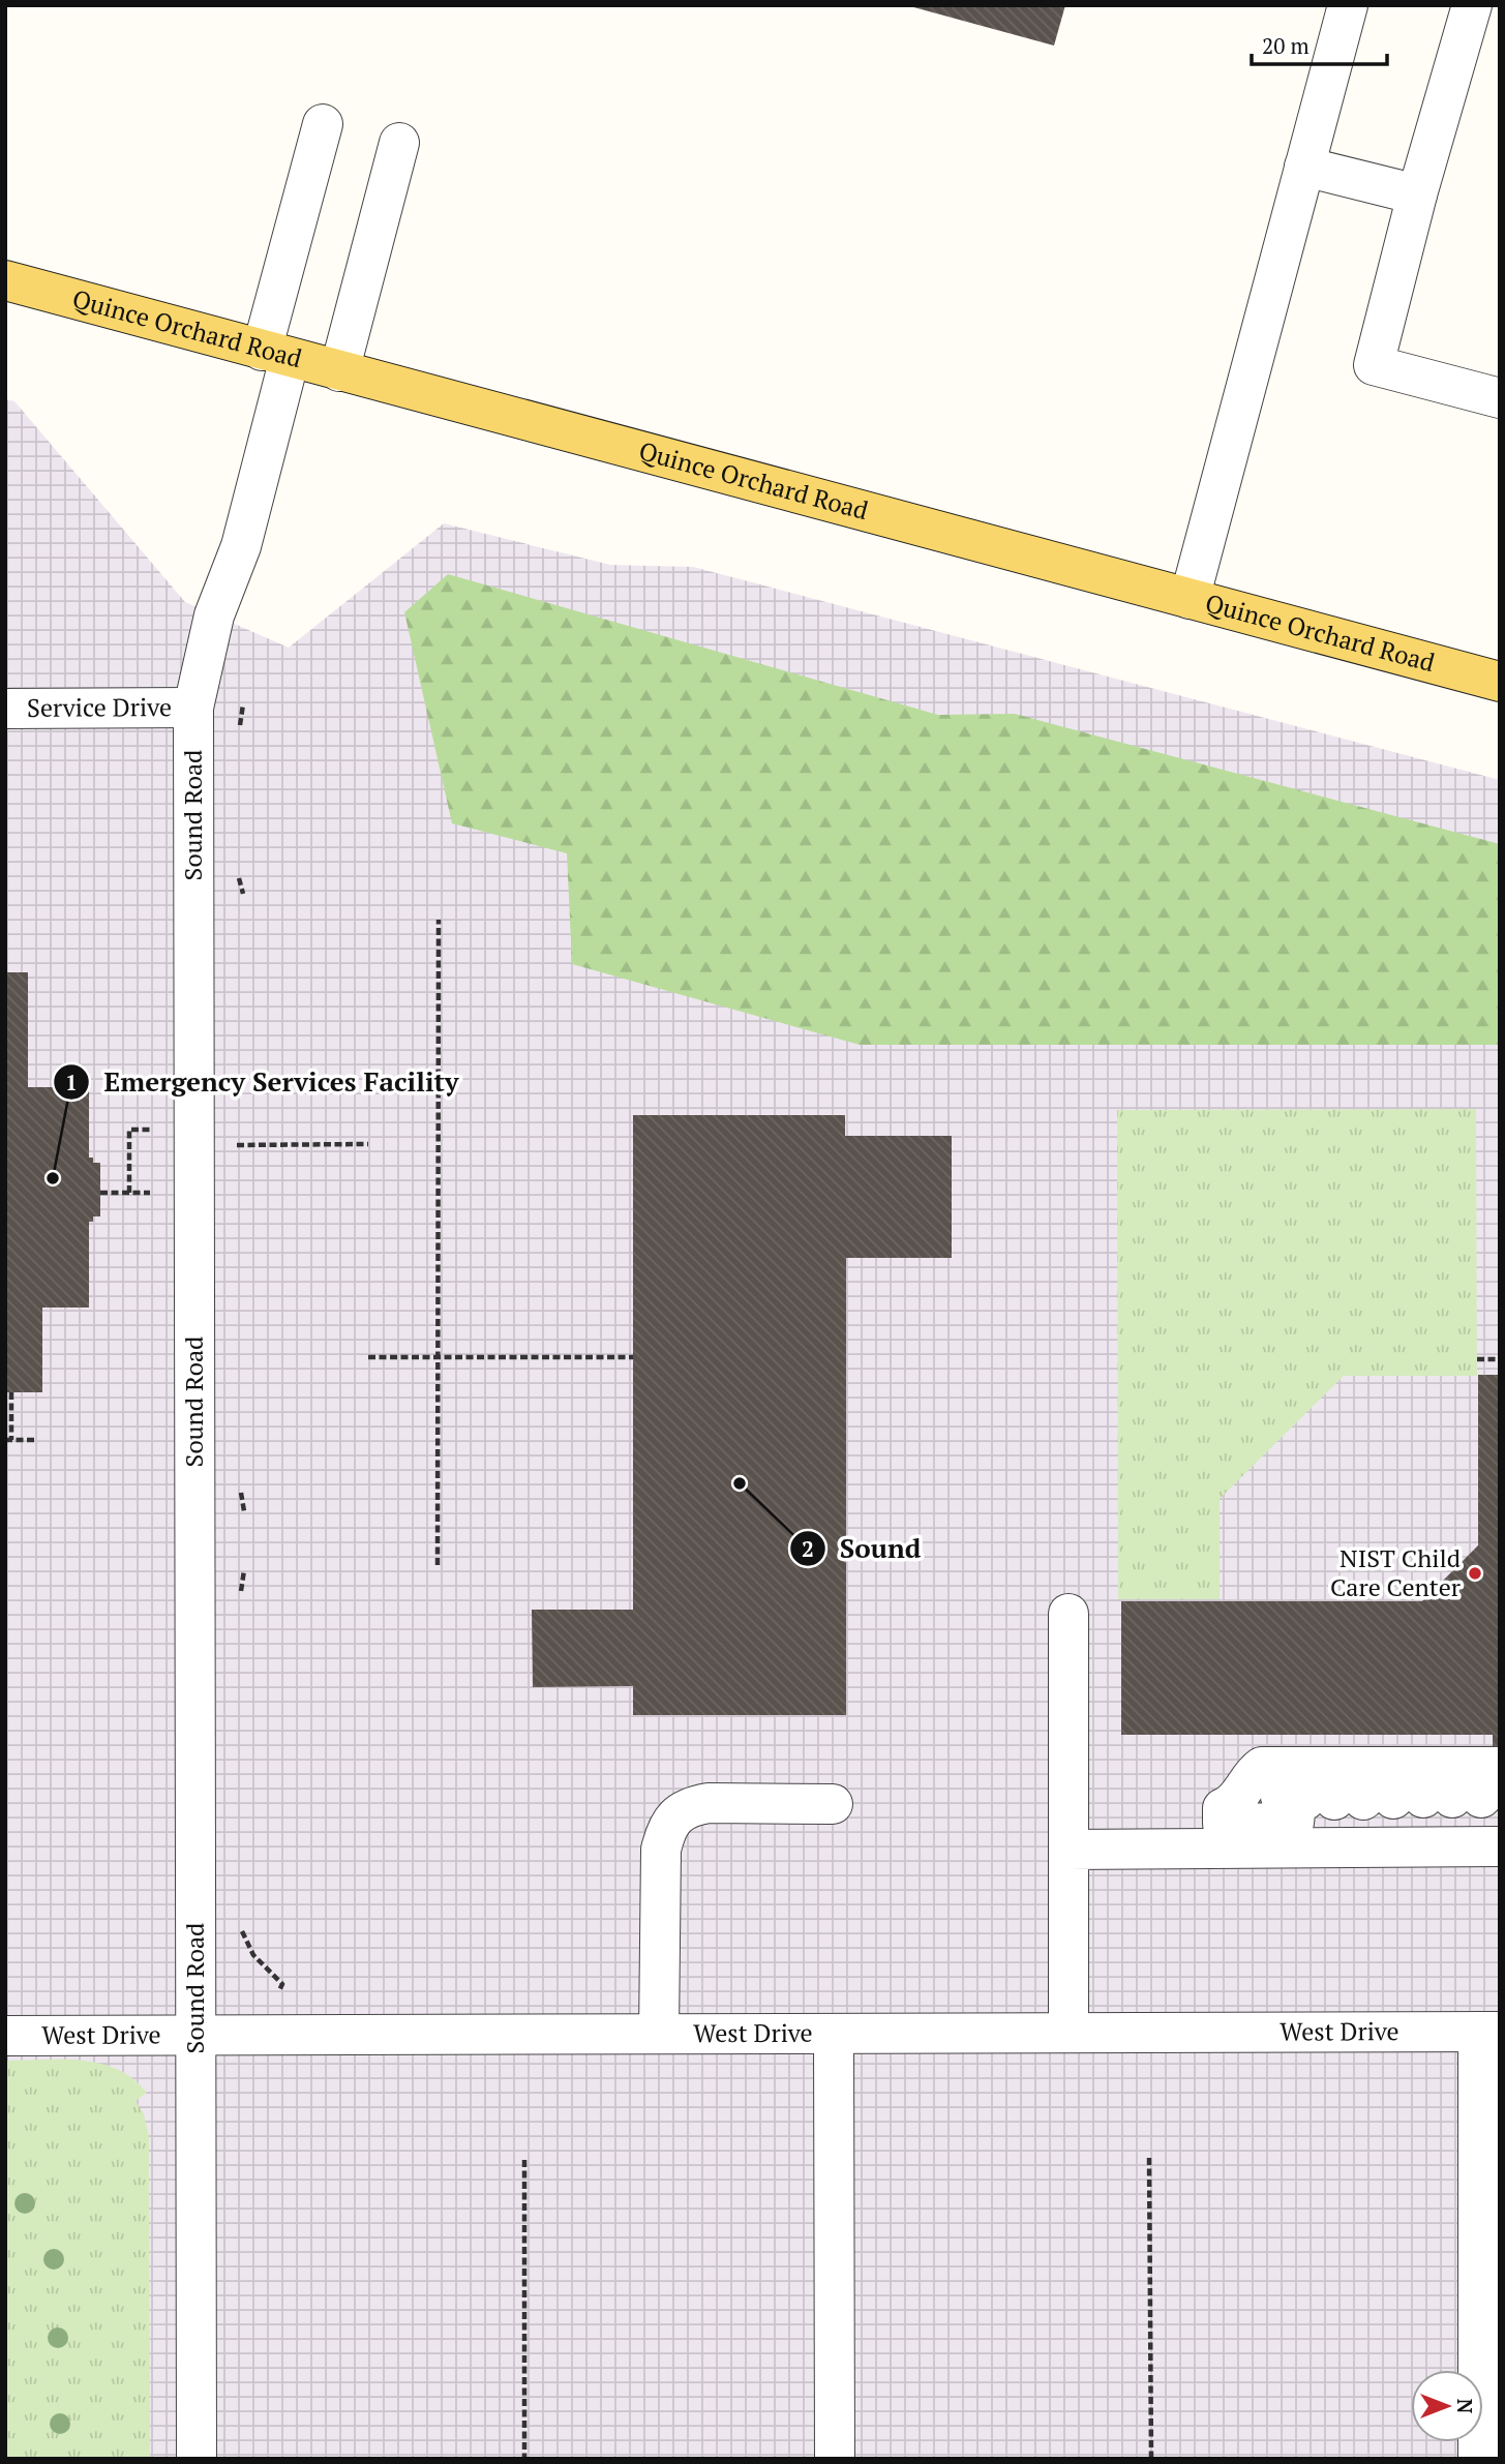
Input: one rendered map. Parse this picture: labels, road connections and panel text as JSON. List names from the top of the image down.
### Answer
{
  "streets": {
    "main road": ["Quince Orchard Road"],
    "street": ["Service Drive", "Sound Road", "West Drive"]
  },
  "crossings": [
    ["Quince Orchard Road", "Sound Road"],
    ["Service Drive", "Sound Road"],
    ["Sound Road", "West Drive"]
  ],
  "places": ["Emergency Services Facility", "Sound", "NIST Child Care Center"],
  "scale_bar": "20 m",
  "north": "right"
}
